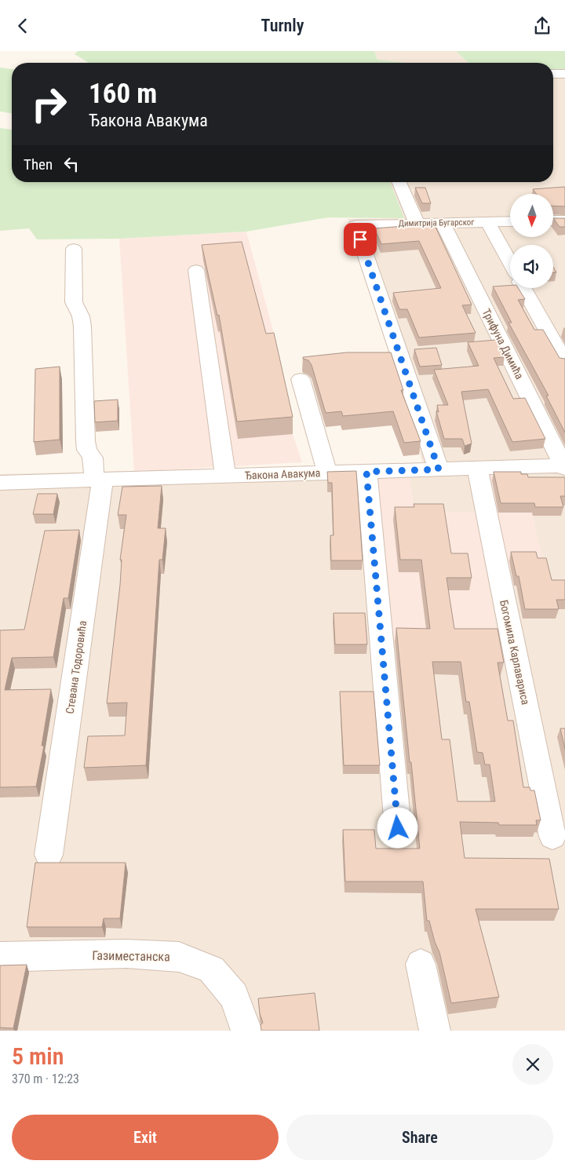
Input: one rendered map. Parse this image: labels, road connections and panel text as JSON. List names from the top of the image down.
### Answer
{
  "streets": {
    "street": [
      "Димитрија Бугарског",
      "Трифуна Димића",
      "Ђакона Авакума",
      "Богомила Карлавариса",
      "Стевана Тодоровића",
      "Газиместанска"
    ]
  },
  "crossings": [
    ["Димитрија Бугарског", "Трифуна Димића"],
    ["Димитрија Бугарског", "Ђакона Авакума"],
    ["Трифуна Димића", "Ђакона Авакума"],
    ["Ђакона Авакума", "Богомила Карлавариса"],
    ["Ђакона Авакума", "Стевана Тодоровића"]
  ],
  "north": "bottom",
  "page": {
    "header": "Turnly",
    "turn": ["160 m", "Ђакона Авакума"],
    "then": "Then",
    "heading": ["5 min", "370 m · 12:23"],
    "buttons": ["Exit", "Share"]
  }
}
